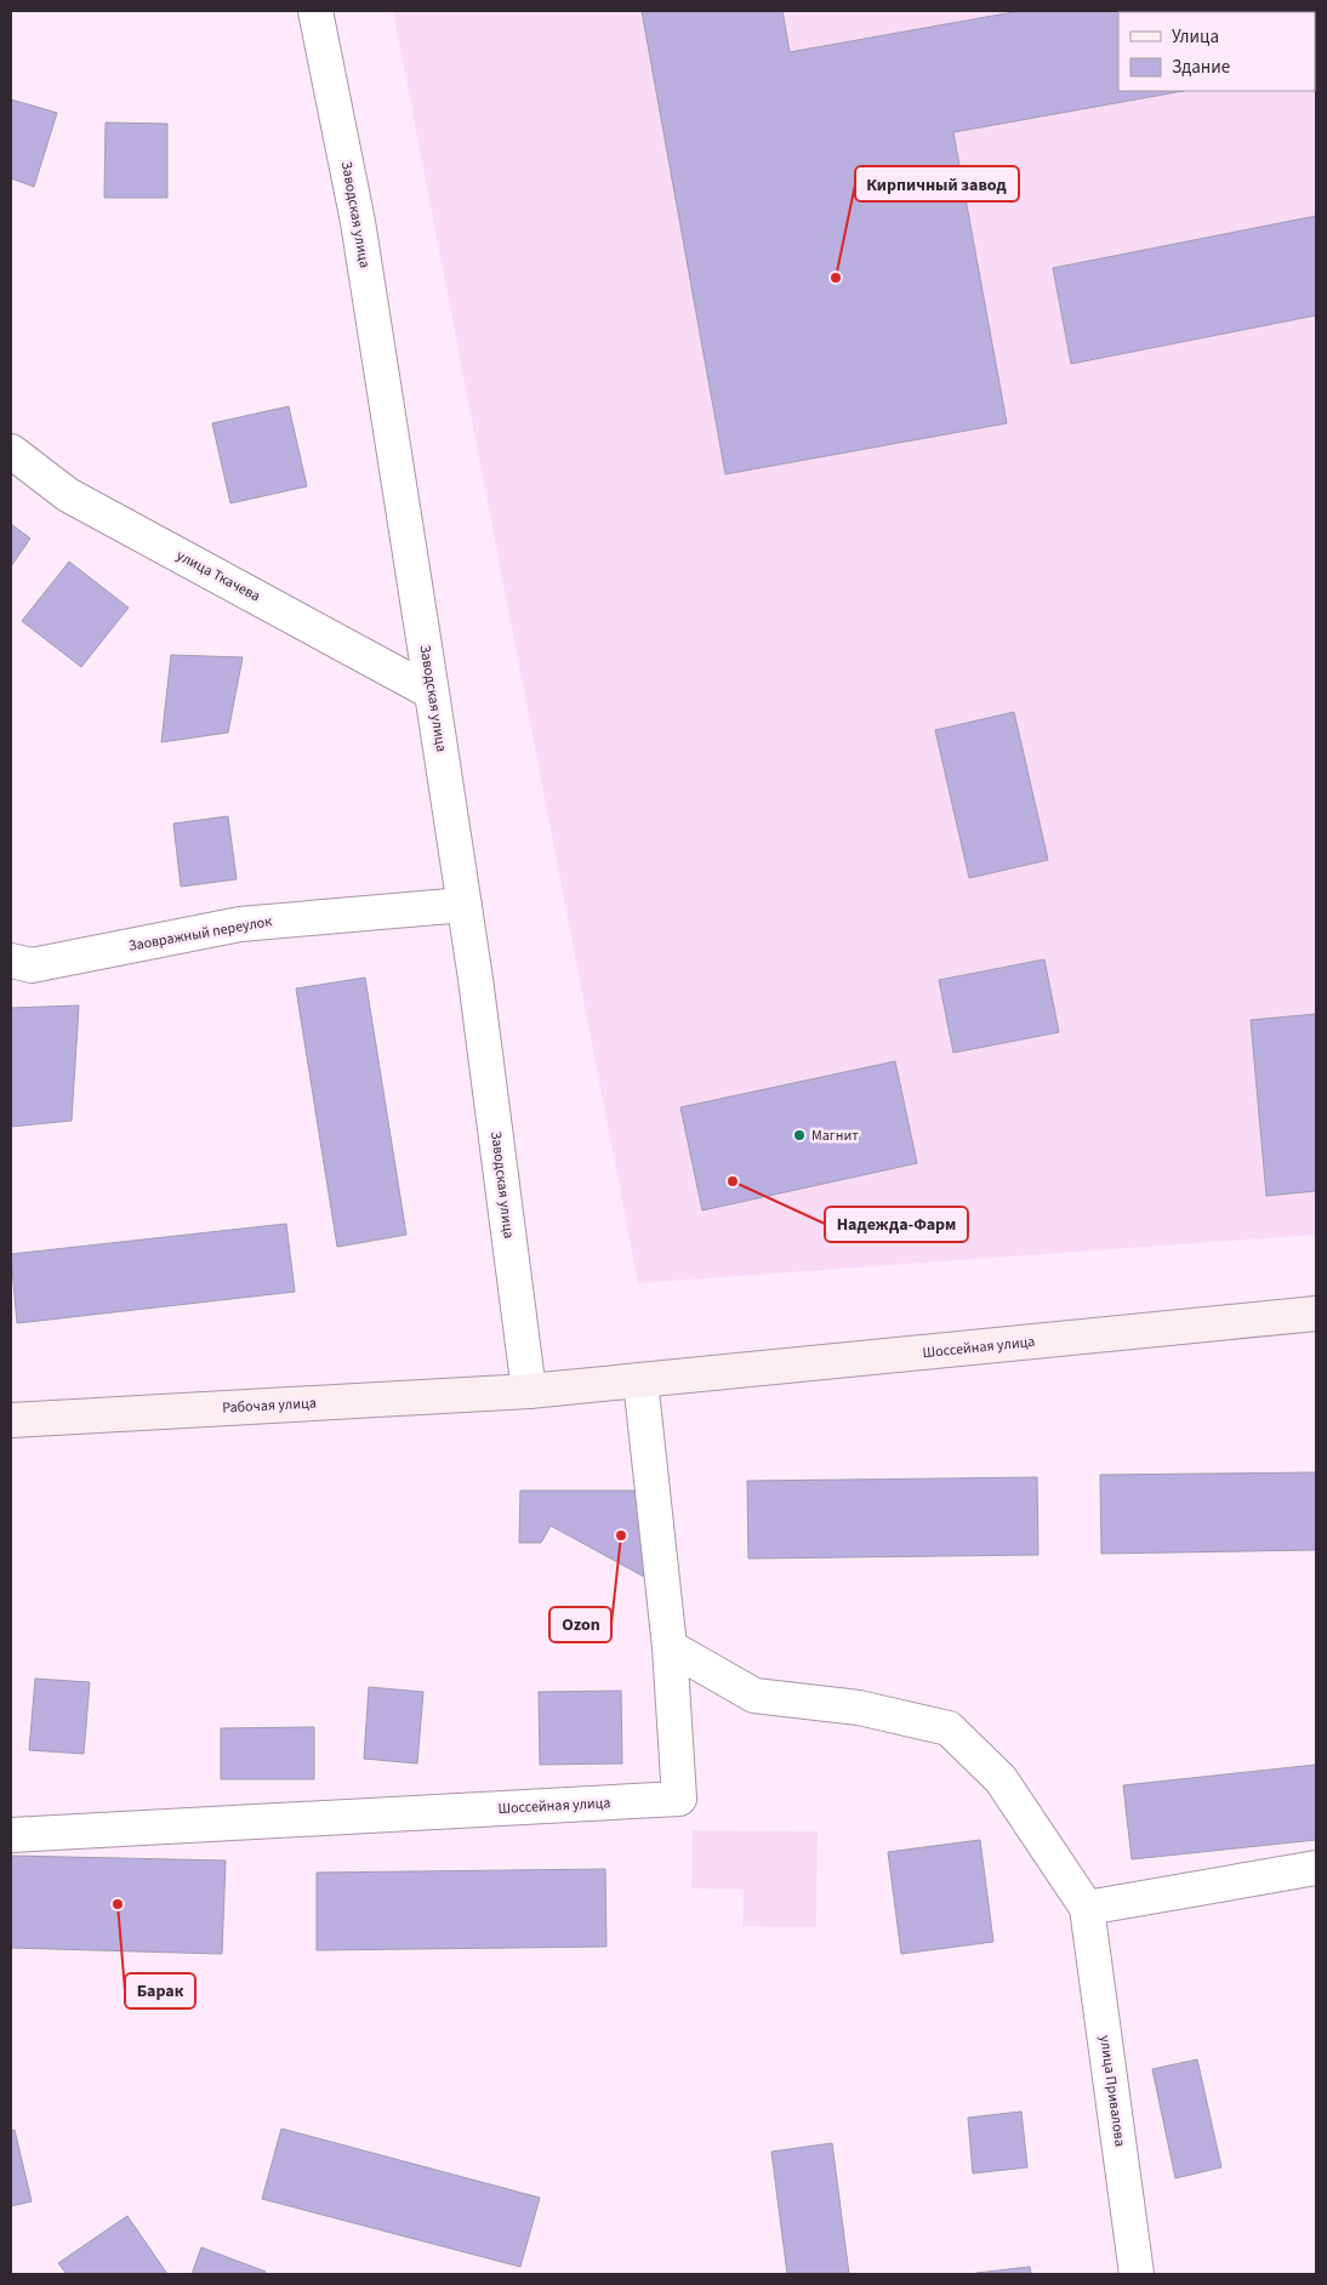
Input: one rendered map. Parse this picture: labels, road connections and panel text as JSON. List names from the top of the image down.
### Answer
{
  "streets": {
    "main road": ["Шоссейная улица", "Рабочая улица"],
    "street": [
      "Заводская улица",
      "улица Ткачева",
      "Заовражный переулок",
      "улица Привалова"
    ]
  },
  "crossings": [
    ["Заводская улица", "улица Ткачева"],
    ["Заводская улица", "Заовражный переулок"],
    ["Заводская улица", "Шоссейная улица"],
    ["Заводская улица", "Рабочая улица"],
    ["Шоссейная улица", "Рабочая улица"]
  ],
  "places": [
    "Кирпичный завод",
    "Магнит",
    "Надежда-Фарм",
    "Ozon",
    "Барак"
  ],
  "legend": ["Улица", "Здание"]
}
